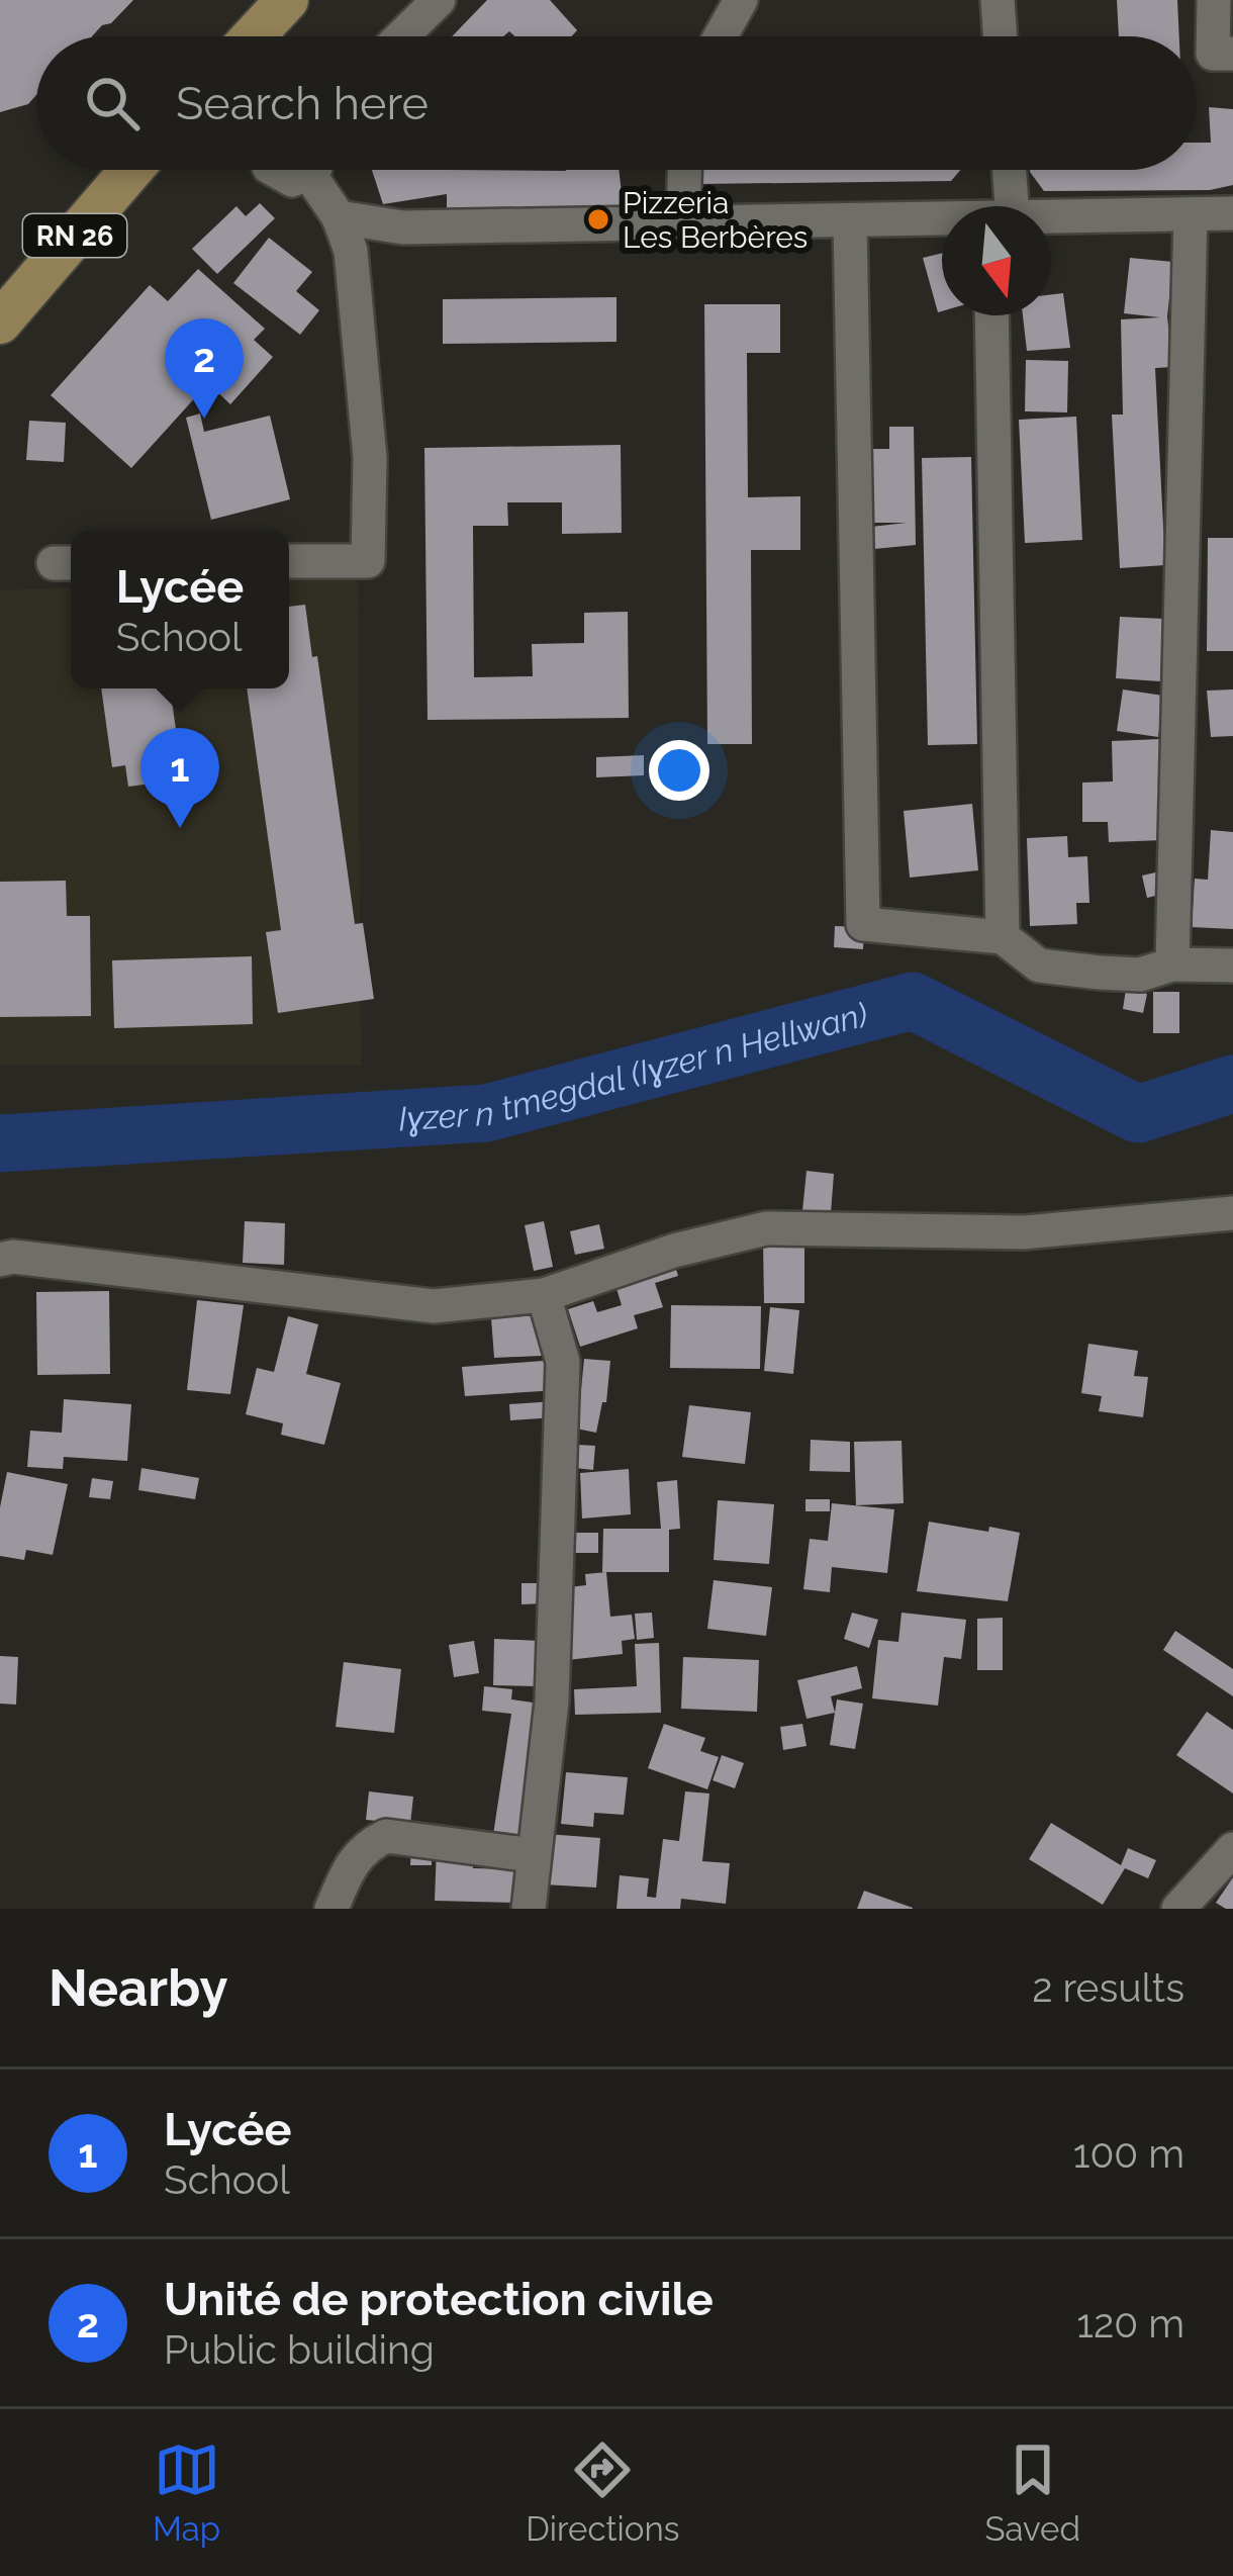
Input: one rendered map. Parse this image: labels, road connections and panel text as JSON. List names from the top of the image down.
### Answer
{
  "streets": {
    "main road": ["RN 26"]
  },
  "water": ["Iɣzer n tmegdal (Iɣzer n Hellwan)"],
  "places": ["Pizzeria Les Berbères"],
  "north": "bottom",
  "page": {
    "search": "Search here",
    "pins": ["2", "1"],
    "popup": ["Lycée", "School"],
    "heading": ["Nearby", "2 results"],
    "list": [
      {
        "mark": "1",
        "name": "Lycée",
        "note": "School",
        "value": "100 m"
      },
      {
        "mark": "2",
        "name": "Unité de protection civile",
        "note": "Public building",
        "value": "120 m"
      }
    ],
    "nav": ["Map", "Directions", "Saved"]
  }
}
